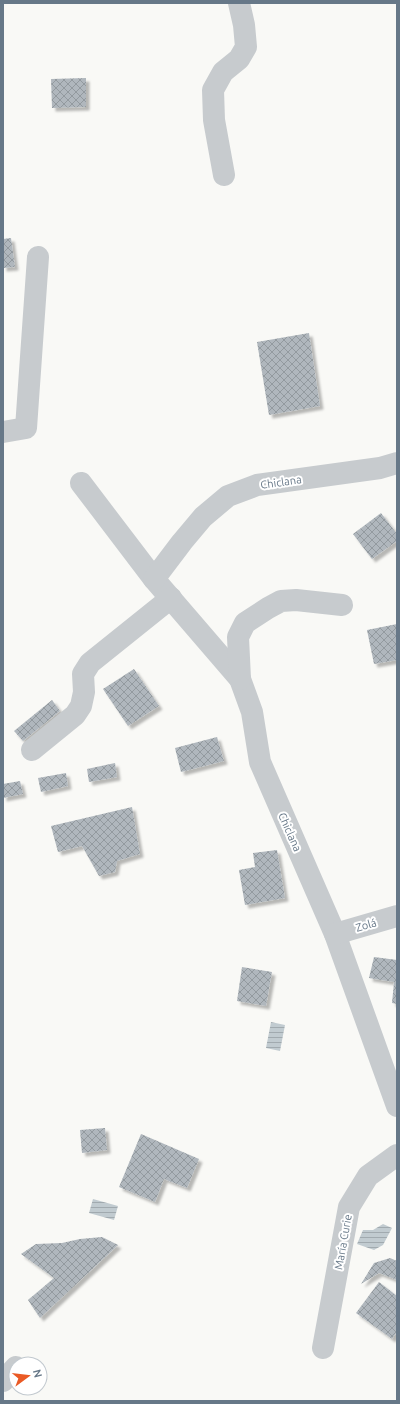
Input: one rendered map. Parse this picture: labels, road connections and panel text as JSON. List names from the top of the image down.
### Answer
{
  "streets": {
    "street": ["Chiclana", "Zolá", "María Curie"]
  },
  "crossings": [
    ["Chiclana", "Zolá"]
  ],
  "north": "right"
}
